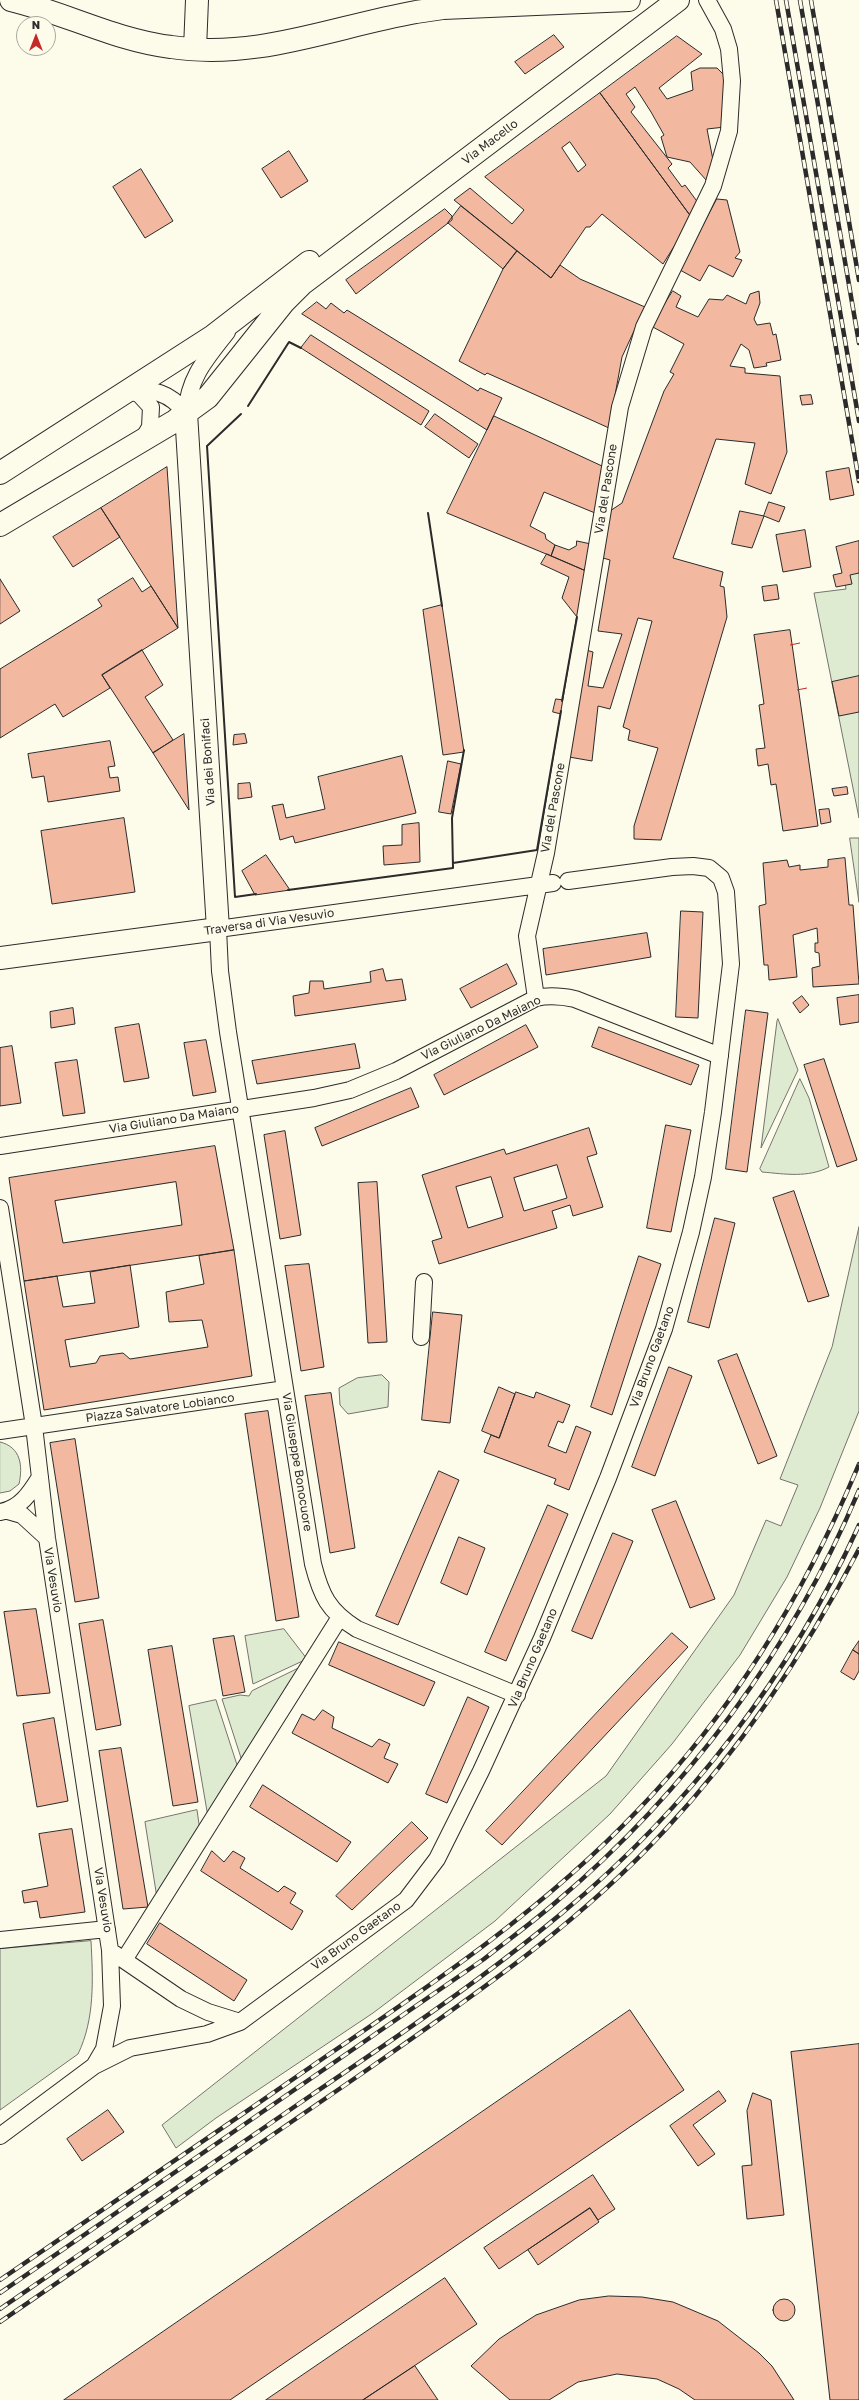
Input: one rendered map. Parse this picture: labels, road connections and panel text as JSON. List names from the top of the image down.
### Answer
{
  "streets": {
    "main road": ["Via Macello", "Via dei Bonifaci", "Traversa di Via Vesuvio"],
    "street": [
      "Via del Pascone",
      "Via Giuliano Da Maiano",
      "Via Bruno Gaetano",
      "Piazza Salvatore Lobianco",
      "Via Giuseppe Bonocuore",
      "Via Vesuvio"
    ]
  },
  "crossings": [
    ["Via del Pascone", "Traversa di Via Vesuvio"],
    ["Via del Pascone", "Via Giuliano Da Maiano"],
    ["Via dei Bonifaci", "Traversa di Via Vesuvio"],
    ["Via dei Bonifaci", "Via Giuliano Da Maiano"],
    ["Via dei Bonifaci", "Via Giuseppe Bonocuore"],
    ["Via Giuliano Da Maiano", "Via Bruno Gaetano"],
    ["Via Giuliano Da Maiano", "Via Giuseppe Bonocuore"],
    ["Via Bruno Gaetano", "Via Giuseppe Bonocuore"],
    ["Via Bruno Gaetano", "Via Vesuvio"],
    ["Piazza Salvatore Lobianco", "Via Giuseppe Bonocuore"],
    ["Piazza Salvatore Lobianco", "Via Vesuvio"]
  ],
  "north": "top"
}
